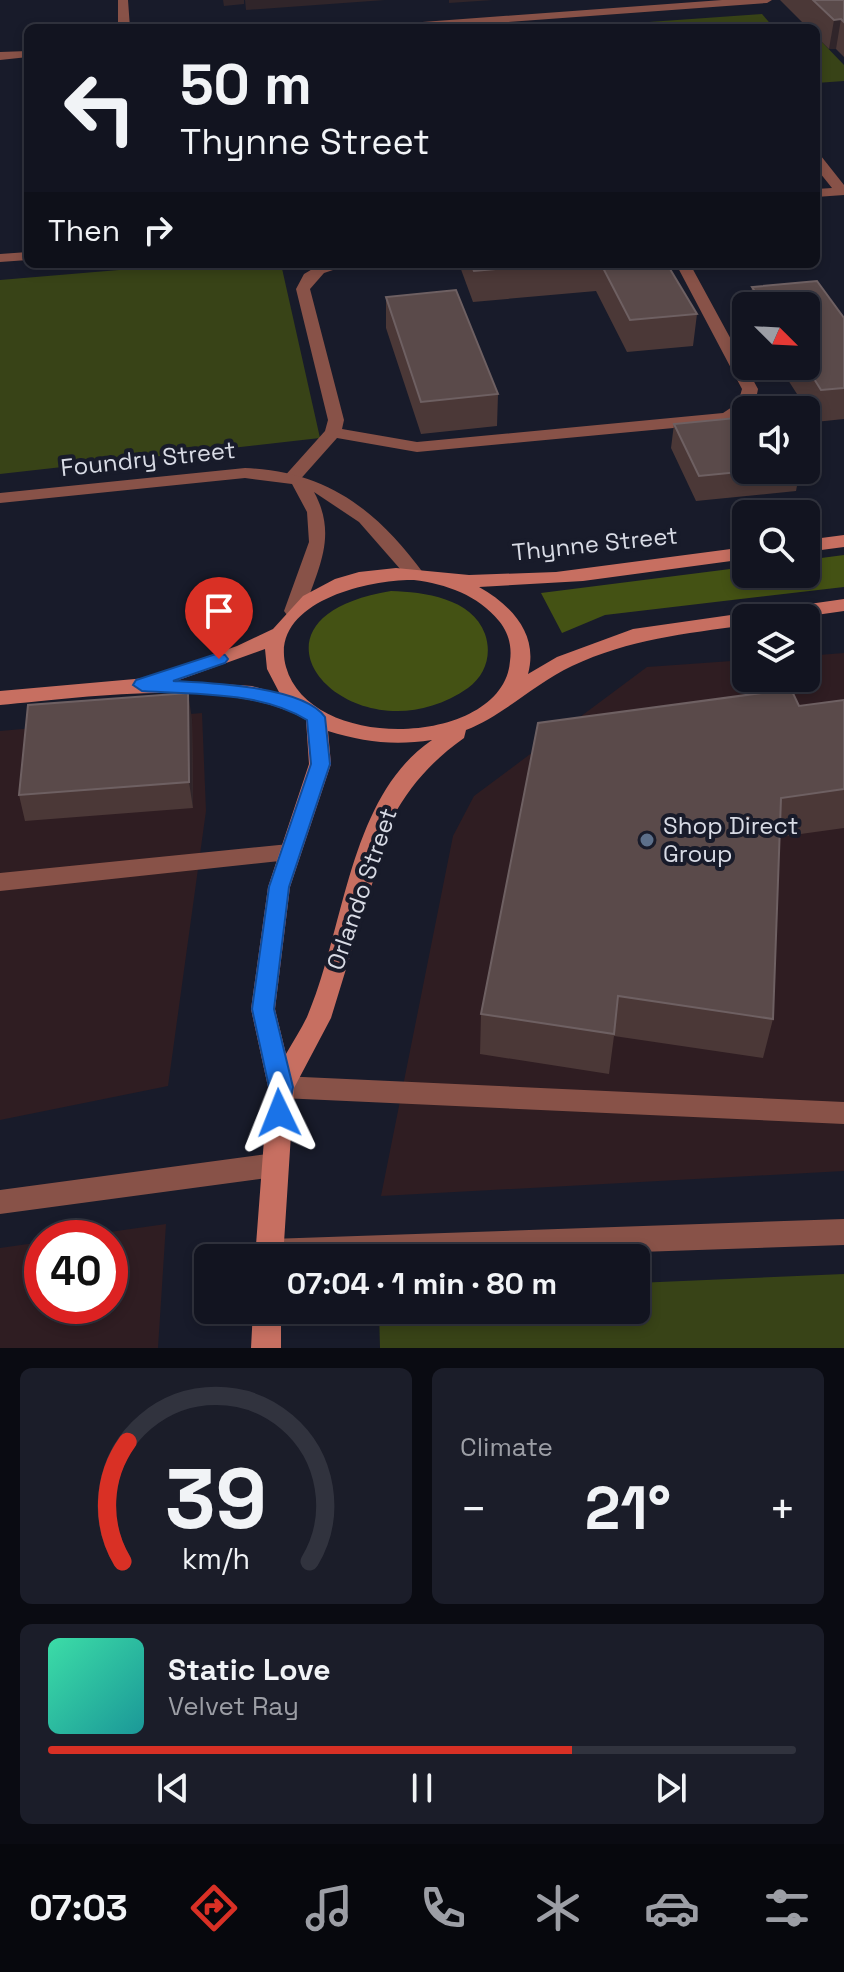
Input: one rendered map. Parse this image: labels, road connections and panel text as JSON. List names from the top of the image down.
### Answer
{
  "streets": {
    "street": ["Foundry Street", "Thynne Street", "Orlando Street"]
  },
  "crossings": [
    ["Foundry Street", "Thynne Street"],
    ["Foundry Street", "Orlando Street"],
    ["Thynne Street", "Orlando Street"]
  ],
  "places": ["Shop Direct Group"],
  "north": "bottom right",
  "page": {
    "turn": ["50 m", "Thynne Street"],
    "then": "Then",
    "limit": "40",
    "trip": "07:04 · 1 min · 80 m",
    "tile": "Climate",
    "heat": ["−", "21°", "+"],
    "song": ["Static Love", "Velvet Ray"],
    "tabs": "07:03",
    "gauge": ["39", "km/h"]
  }
}
